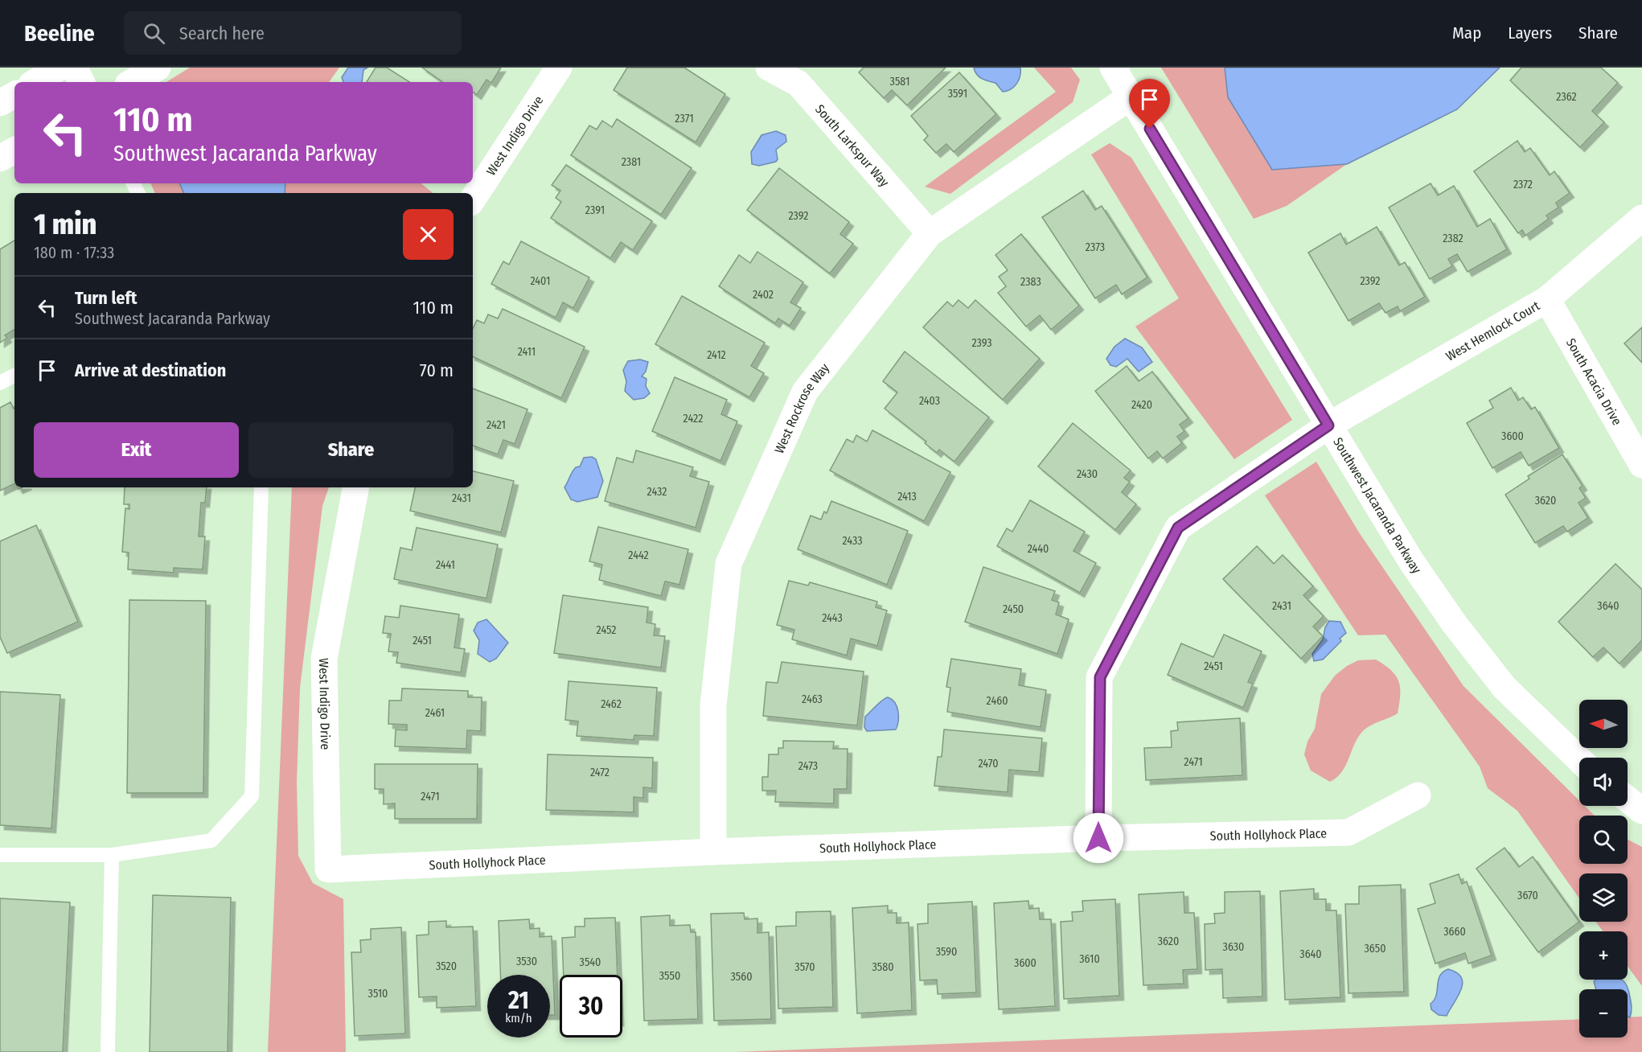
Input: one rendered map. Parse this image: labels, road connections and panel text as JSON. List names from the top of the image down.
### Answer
{
  "streets": {
    "street": [
      "West Indigo Drive",
      "South Larkspur Way",
      "West Hemlock Court",
      "South Acacia Drive",
      "West Rockrose Way",
      "Southwest Jacaranda Parkway",
      "South Hollyhock Place"
    ]
  },
  "crossings": [
    ["West Indigo Drive", "South Hollyhock Place"],
    ["South Larkspur Way", "West Rockrose Way"],
    ["West Hemlock Court", "South Acacia Drive"],
    ["West Hemlock Court", "Southwest Jacaranda Parkway"],
    ["West Hemlock Court", "South Hollyhock Place"],
    ["West Rockrose Way", "Southwest Jacaranda Parkway"],
    ["West Rockrose Way", "South Hollyhock Place"]
  ],
  "house_numbers": [
    "3581",
    "3591",
    "2362",
    "2371",
    "2381",
    "2372",
    "2391",
    "2392",
    "2382",
    "2373",
    "2401",
    "2392",
    "2383",
    "2402",
    "2393",
    "2411",
    "2412",
    "2403",
    "2420",
    "2422",
    "2421",
    "3600",
    "2430",
    "2432",
    "2413",
    "2431",
    "3620",
    "2433",
    "2440",
    "2442",
    "2441",
    "2431",
    "3640",
    "2450",
    "2443",
    "2452",
    "2451",
    "2451",
    "2463",
    "2460",
    "2462",
    "2461",
    "2471",
    "2470",
    "2473",
    "2472",
    "2471",
    "3670",
    "3660",
    "3620",
    "3630",
    "3650",
    "3590",
    "3640",
    "3610",
    "3530",
    "3540",
    "3600",
    "3520",
    "3570",
    "3580",
    "3550",
    "3560",
    "3510"
  ],
  "north": "left",
  "page": {
    "header": "Beeline",
    "search": "Search here",
    "nav": ["Map", "Layers", "Share"],
    "turn": ["110 m", "Southwest Jacaranda Parkway"],
    "heading": ["1 min", "180 m · 17:33"],
    "list": [
      {
        "name": "Turn left",
        "note": "Southwest Jacaranda Parkway",
        "value": "110 m"
      },
      {
        "name": "Arrive at destination",
        "value": "70 m"
      }
    ],
    "buttons": ["Exit", "Share"],
    "map_buttons": ["+", "−"],
    "speed": "21 km/h",
    "limit": "30"
  }
}
